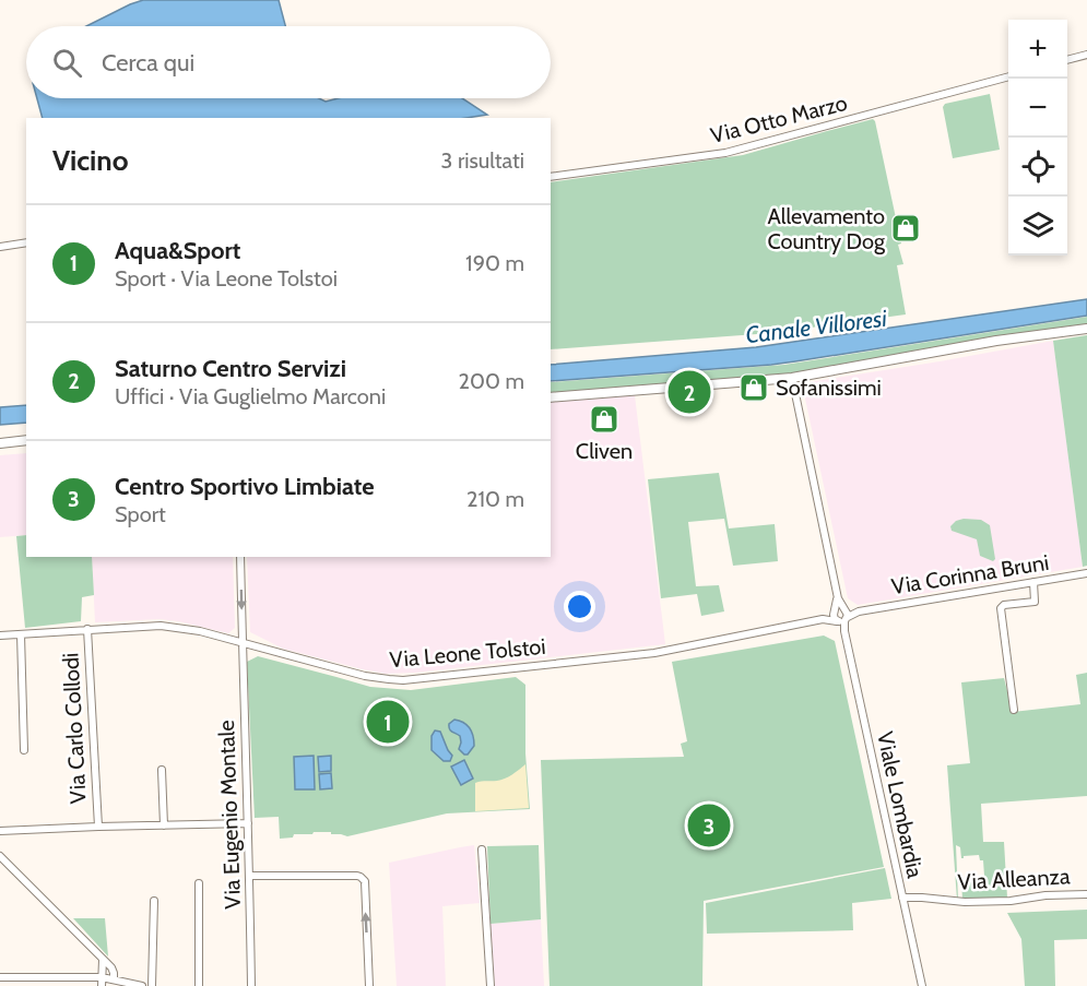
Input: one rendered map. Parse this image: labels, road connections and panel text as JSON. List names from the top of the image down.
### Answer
{
  "streets": {
    "street": [
      "Via Otto Marzo",
      "Via Corinna Bruni",
      "Via Leone Tolstoi",
      "Via Carlo Collodi",
      "Viale Lombardia",
      "Via Eugenio Montale",
      "Via Alleanza"
    ]
  },
  "crossings": [
    ["Via Corinna Bruni", "Via Leone Tolstoi"],
    ["Via Corinna Bruni", "Viale Lombardia"],
    ["Via Leone Tolstoi", "Via Carlo Collodi"],
    ["Via Leone Tolstoi", "Viale Lombardia"],
    ["Via Leone Tolstoi", "Via Eugenio Montale"],
    ["Viale Lombardia", "Via Alleanza"]
  ],
  "water": ["Canale Villoresi"],
  "places": {
    "shop": ["Allevamento Country Dog", "Sofanissimi", "Cliven"]
  },
  "page": {
    "map_buttons": ["+", "−"],
    "search": "Cerca qui",
    "heading": ["Vicino", "3 risultati"],
    "list": [
      {
        "mark": "1",
        "name": "Aqua&Sport",
        "note": "Sport · Via Leone Tolstoi",
        "value": "190 m"
      },
      {
        "mark": "2",
        "name": "Saturno Centro Servizi",
        "note": "Uffici · Via Guglielmo Marconi",
        "value": "200 m"
      },
      {
        "mark": "3",
        "name": "Centro Sportivo Limbiate",
        "note": "Sport",
        "value": "210 m"
      }
    ],
    "pins": ["2", "1", "3"]
  }
}
